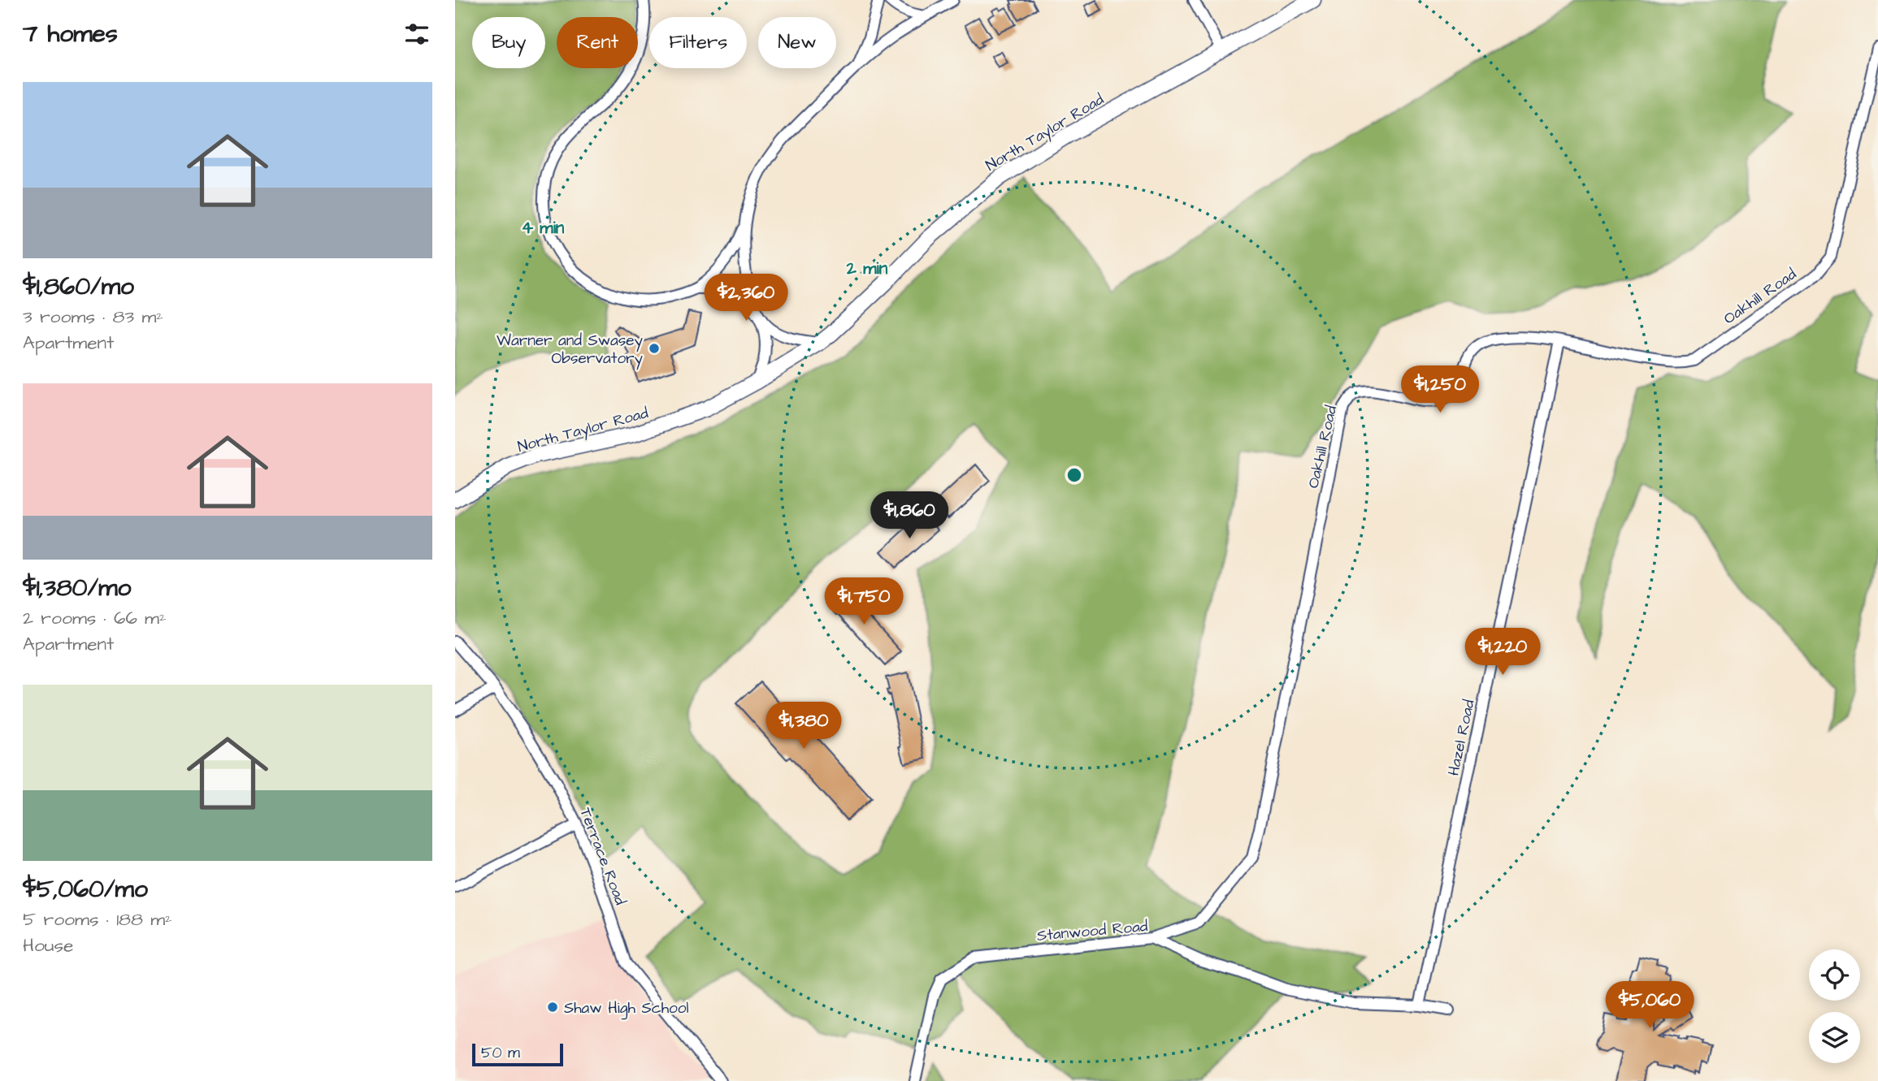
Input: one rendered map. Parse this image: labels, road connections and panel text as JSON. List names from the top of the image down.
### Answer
{
  "streets": {
    "street": [
      "North Taylor Road",
      "Oakhill Road",
      "Hazel Road",
      "Terrace Road",
      "Stanwood Road"
    ]
  },
  "crossings": [
    ["Oakhill Road", "Hazel Road"],
    ["Oakhill Road", "Stanwood Road"],
    ["Hazel Road", "Stanwood Road"]
  ],
  "places": ["Warner and Swasey Observatory", "Shaw High School"],
  "scale_bar": "50 m",
  "page": {
    "heading": "7 homes",
    "chip": [
      "Buy",
      "Rent",
      "Filters",
      "New"
    ],
    "list": [
      {
        "name": "$1,860/mo",
        "note": "3 rooms · 83 m² · Apartment"
      },
      {
        "name": "$1,380/mo",
        "note": "2 rooms · 66 m² · Apartment"
      },
      {
        "name": "$5,060/mo",
        "note": "5 rooms · 188 m² · House"
      }
    ],
    "price": [
      "$2,360",
      "$1,250",
      "$1,860",
      "$1,750",
      "$1,220",
      "$1,380",
      "$5,060"
    ],
    "scale": "50 m"
  },
  "rings": ["4 min", "2 min"]
}
